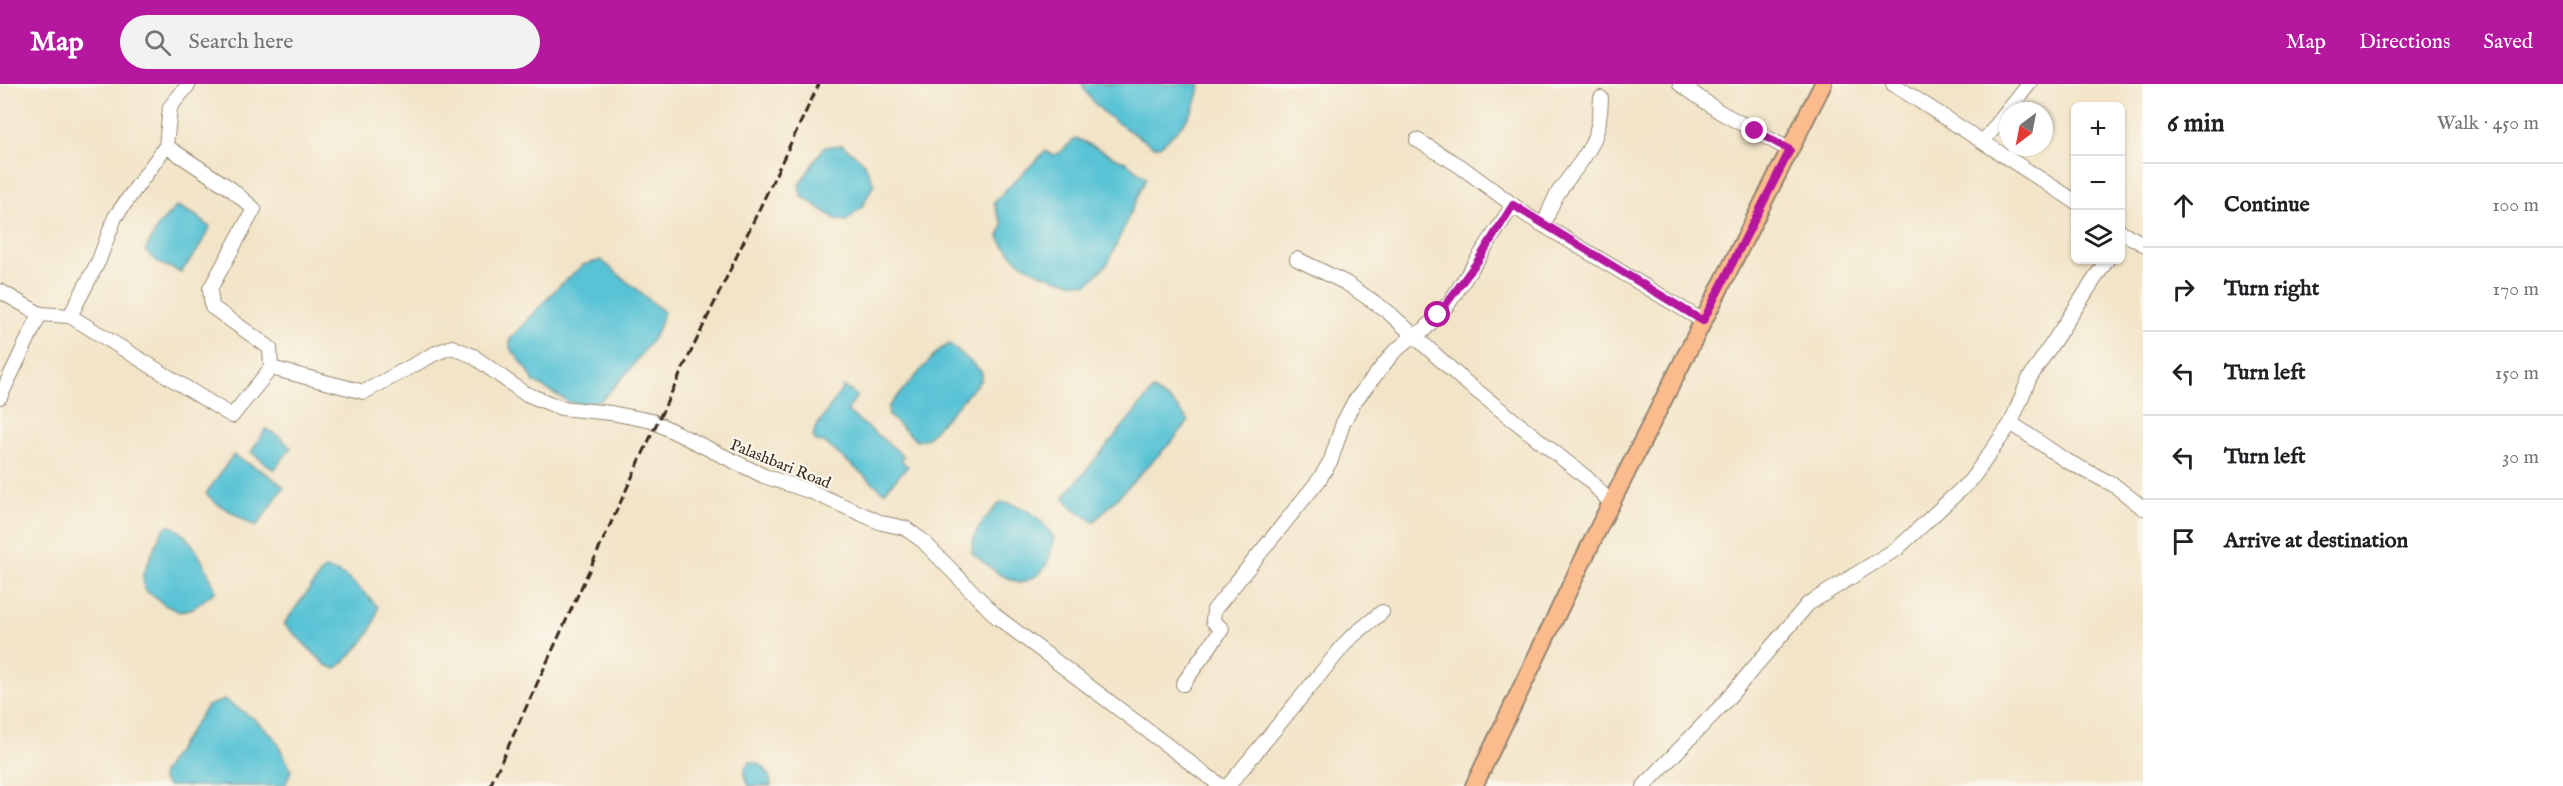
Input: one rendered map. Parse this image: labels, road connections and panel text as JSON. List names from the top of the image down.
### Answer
{
  "streets": {
    "street": ["Palashbari Road"]
  },
  "north": "bottom left",
  "page": {
    "header": "Map",
    "search": "Search here",
    "nav": ["Map", "Directions", "Saved"],
    "heading": ["6 min", "Walk · 450 m"],
    "map_buttons": ["+", "−"],
    "list": [
      ["Continue", "100 m"],
      ["Turn right", "170 m"],
      ["Turn left", "150 m"],
      ["Turn left", "30 m"],
      "Arrive at destination"
    ]
  }
}
